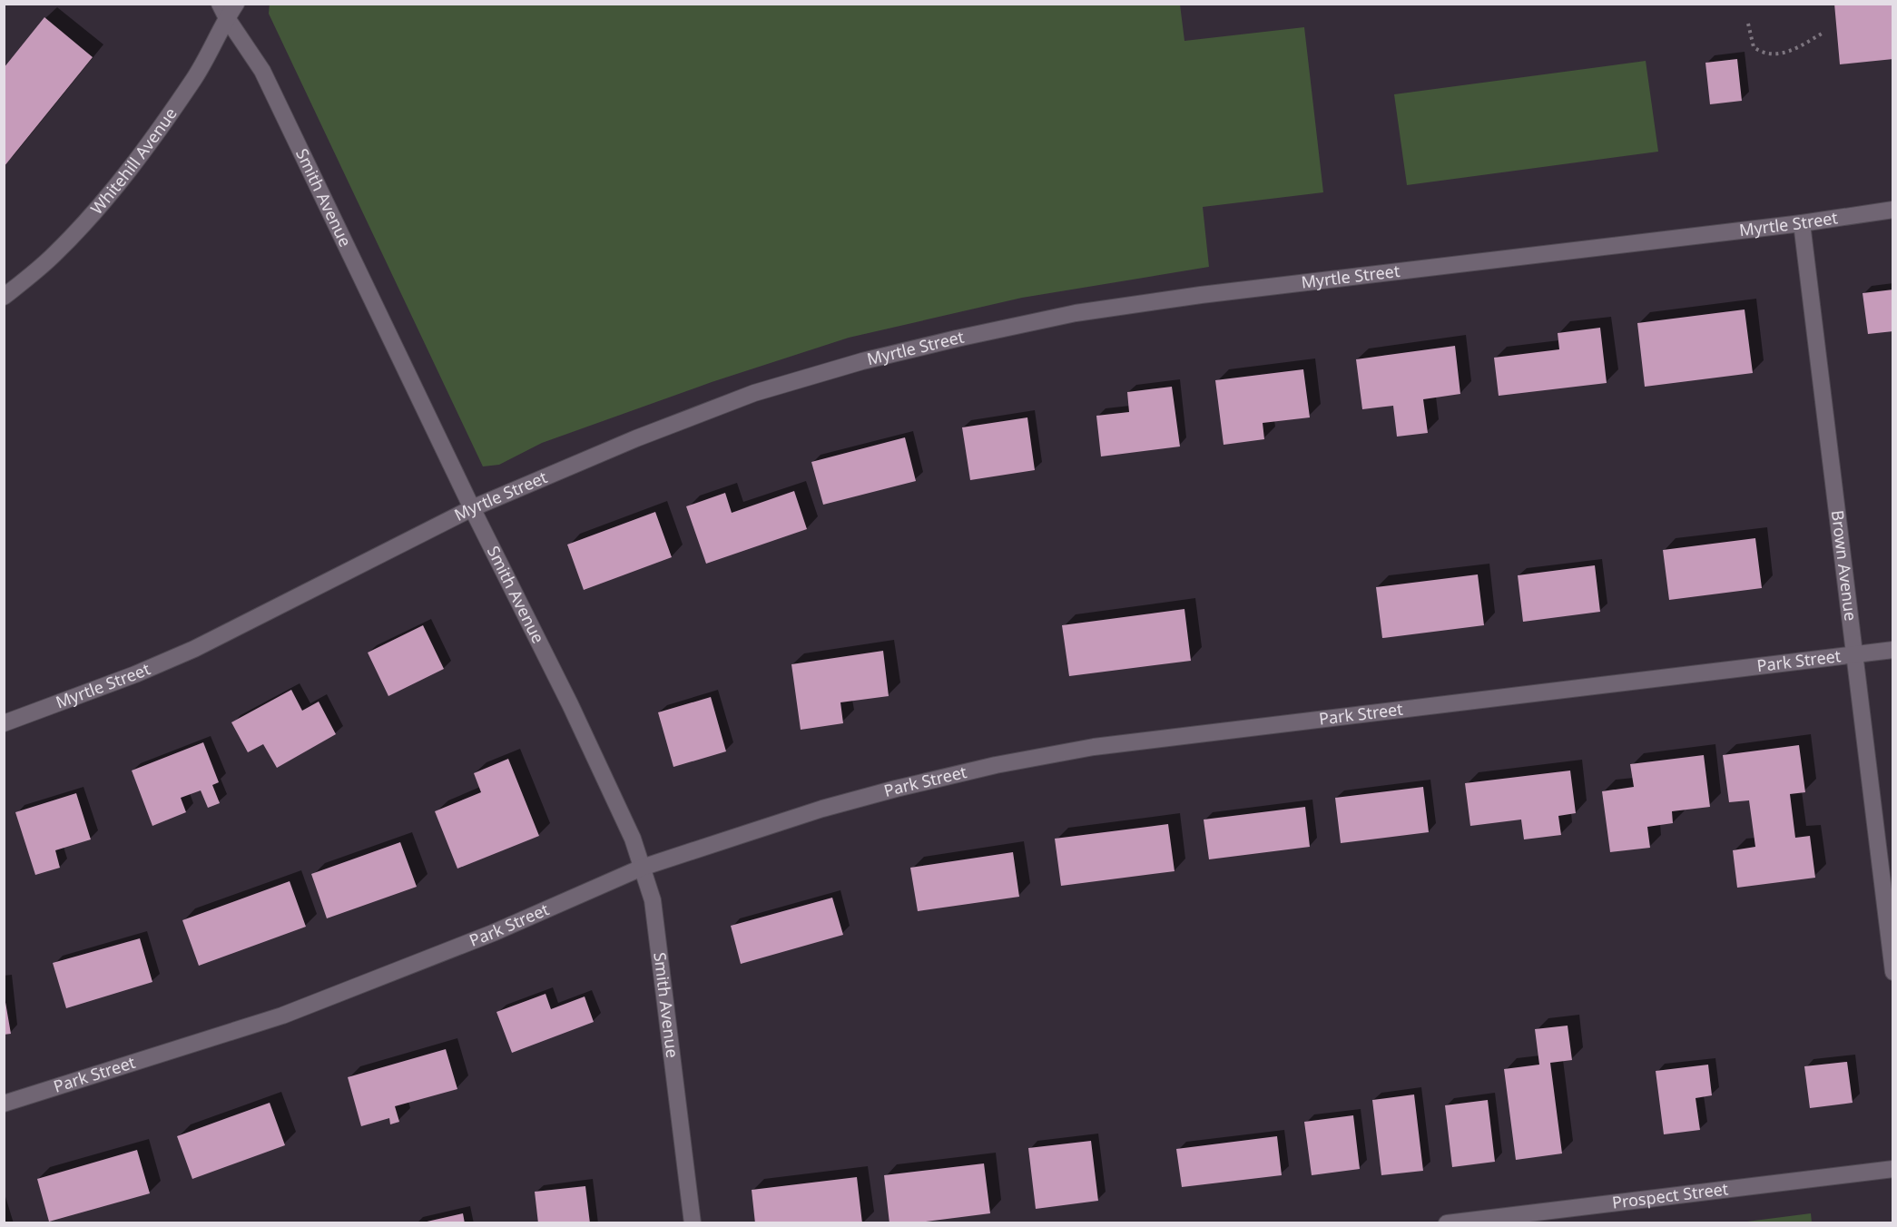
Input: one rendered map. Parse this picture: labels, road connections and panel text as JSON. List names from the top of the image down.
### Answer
{
  "streets": {
    "street": [
      "Whitehill Avenue",
      "Smith Avenue",
      "Myrtle Street",
      "Brown Avenue",
      "Park Street",
      "Prospect Street"
    ]
  },
  "crossings": [
    ["Whitehill Avenue", "Smith Avenue"],
    ["Smith Avenue", "Myrtle Street"],
    ["Smith Avenue", "Park Street"],
    ["Myrtle Street", "Brown Avenue"],
    ["Brown Avenue", "Park Street"]
  ]
}
